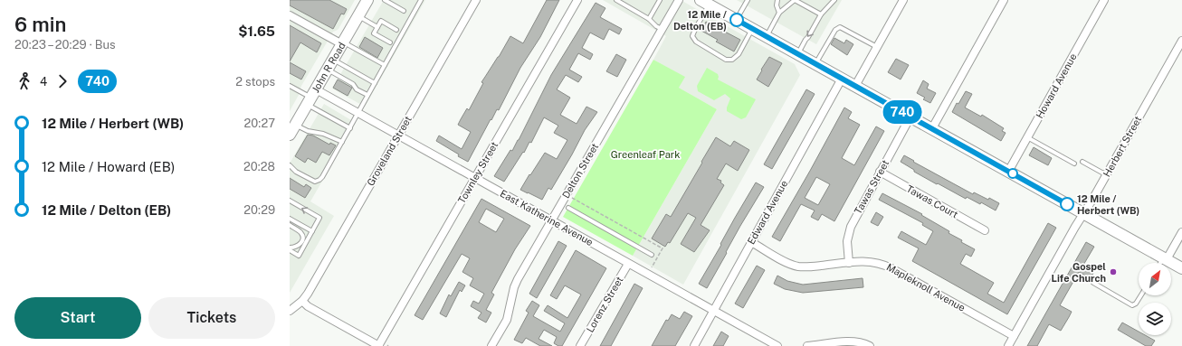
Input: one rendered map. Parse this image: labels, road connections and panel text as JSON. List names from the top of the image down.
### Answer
{
  "streets": {
    "main road": ["John R Road"],
    "street": [
      "Howard Avenue",
      "Herbert Street",
      "Groveland Street",
      "Delton Street",
      "Townley Street",
      "Tawas Street",
      "Tawas Court",
      "Edward Avenue",
      "East Katherine Avenue",
      "Mapleknoll Avenue",
      "Lorenz Street"
    ]
  },
  "crossings": [
    ["John R Road", "East Katherine Avenue"],
    ["Herbert Street", "Mapleknoll Avenue"],
    ["Groveland Street", "East Katherine Avenue"],
    ["Delton Street", "East Katherine Avenue"],
    ["Townley Street", "East Katherine Avenue"],
    ["Tawas Street", "Tawas Court"],
    ["Tawas Street", "Mapleknoll Avenue"],
    ["Edward Avenue", "East Katherine Avenue"],
    ["Edward Avenue", "Mapleknoll Avenue"],
    ["East Katherine Avenue", "Lorenz Street"]
  ],
  "parks": ["Greenleaf Park"],
  "places": ["12 Mile / Delton (EB)", "12 Mile / Herbert (WB)", "Gospel Life Church"],
  "lines": ["bus line 740"],
  "north": "top right",
  "page": {
    "heading": ["6 min", "20:23 – 20:29 · Bus", "$1.65"],
    "on_map": "740",
    "legs": ["4", "740", "2 stops"],
    "list": [
      {
        "name": "12 Mile / Herbert (WB)",
        "value": "20:27"
      },
      {
        "name": "12 Mile / Howard (EB)",
        "value": "20:28"
      },
      {
        "name": "12 Mile / Delton (EB)",
        "value": "20:29"
      }
    ],
    "buttons": ["Start", "Tickets"]
  }
}
